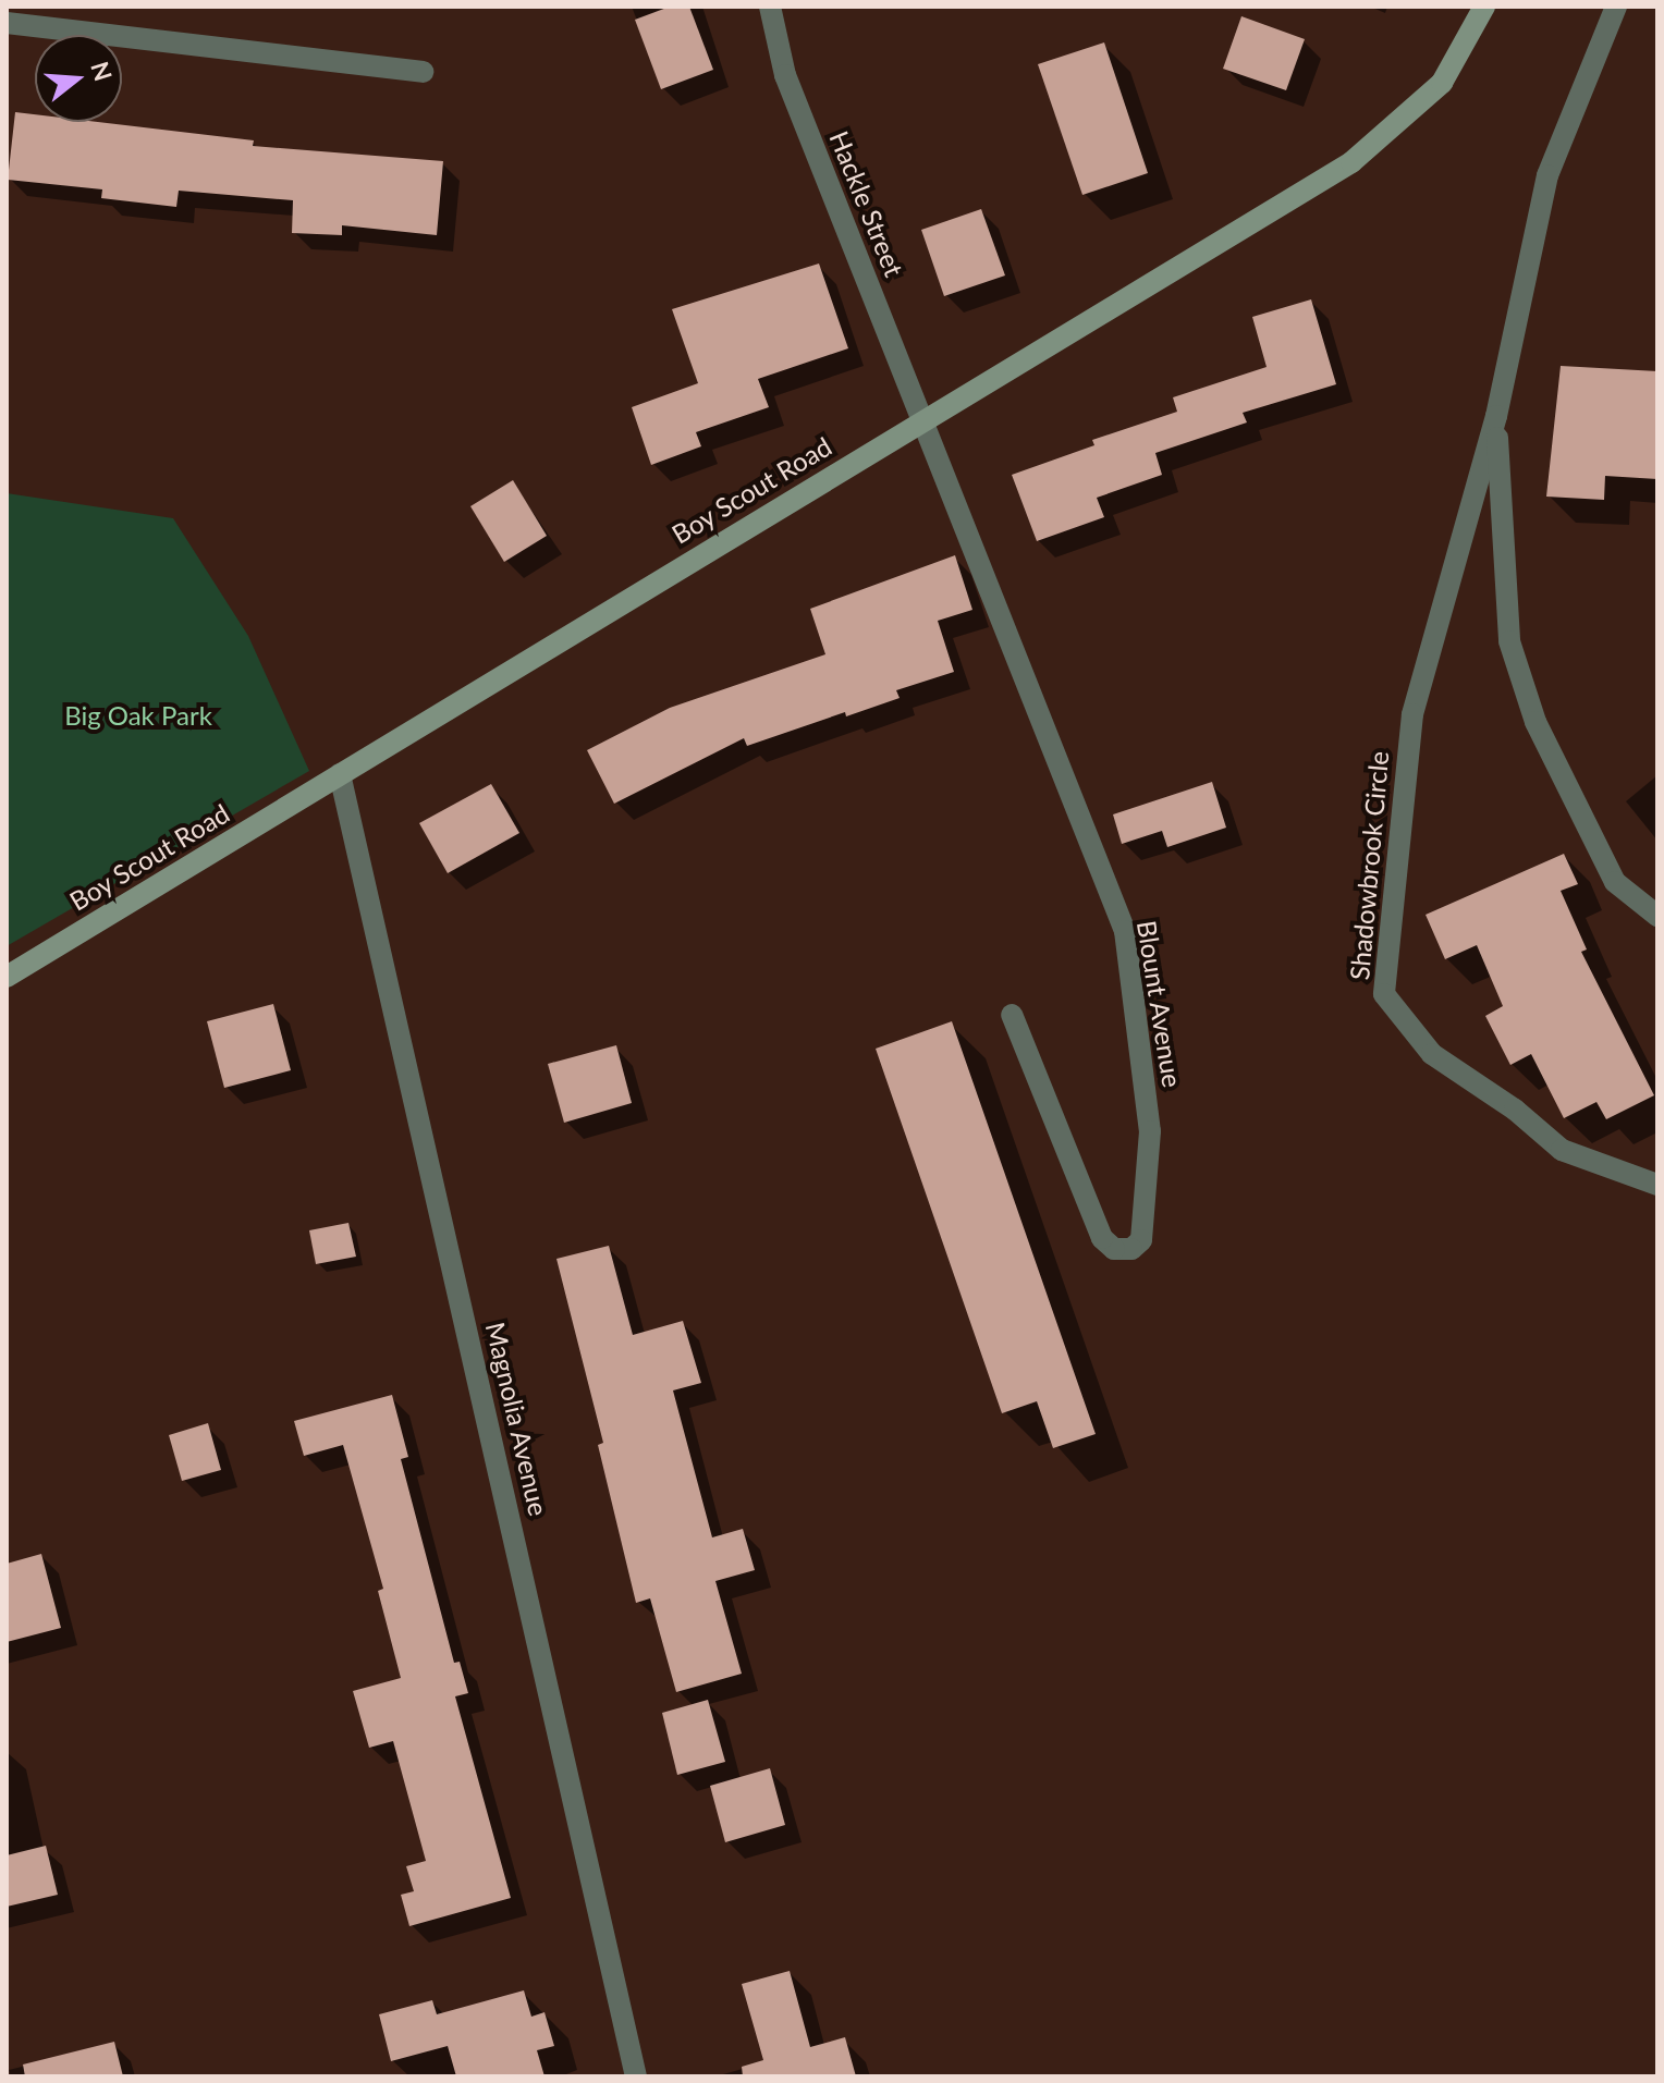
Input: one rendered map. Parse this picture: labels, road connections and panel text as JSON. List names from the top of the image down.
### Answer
{
  "streets": {
    "street": [
      "Hackle Street",
      "Boy Scout Road",
      "Shadowbrook Circle",
      "Blount Avenue",
      "Magnolia Avenue"
    ]
  },
  "crossings": [
    ["Hackle Street", "Boy Scout Road"],
    ["Hackle Street", "Blount Avenue"],
    ["Boy Scout Road", "Blount Avenue"],
    ["Boy Scout Road", "Magnolia Avenue"]
  ],
  "parks": ["Big Oak Park"],
  "north": "right"
}
